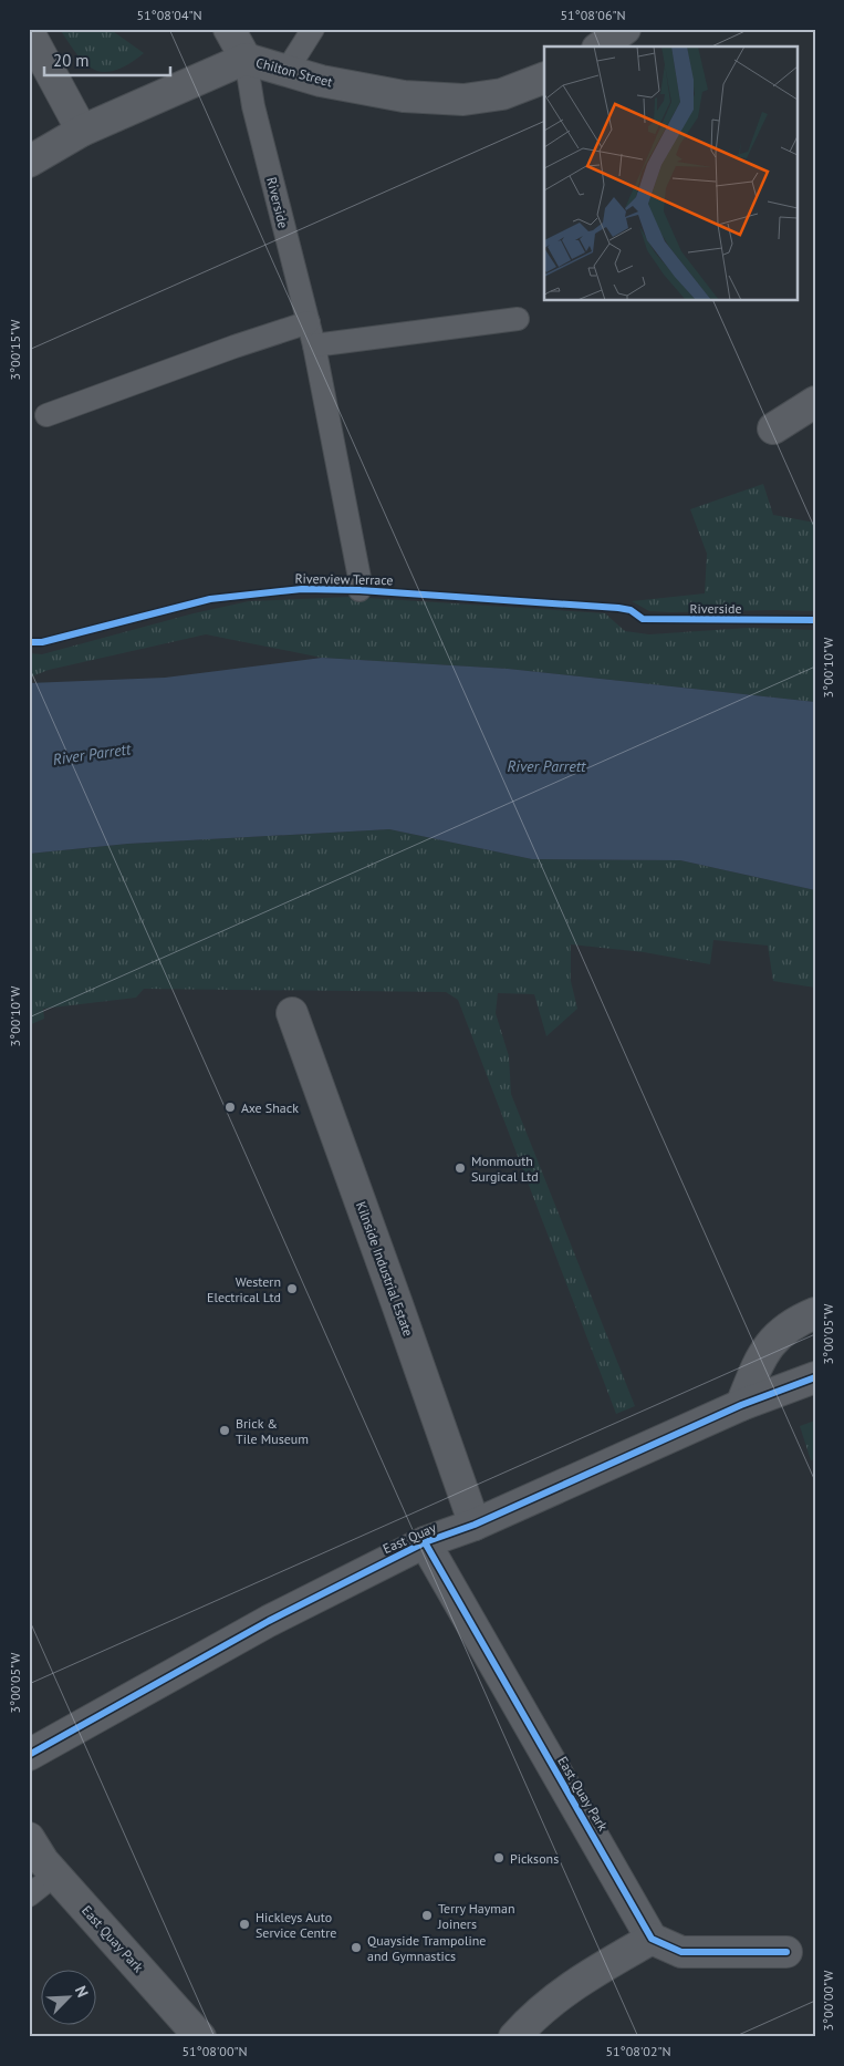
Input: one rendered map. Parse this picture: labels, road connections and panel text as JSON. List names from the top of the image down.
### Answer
{
  "streets": {
    "street": [
      "Chilton Street",
      "Kilnside Industrial Estate",
      "East Quay",
      "East Quay Park"
    ],
    "lane": ["Riverside"],
    "cycle path": ["Riverview Terrace"]
  },
  "crossings": [
    ["Chilton Street", "Riverside"],
    ["Kilnside Industrial Estate", "East Quay"],
    ["East Quay", "East Quay Park"]
  ],
  "water": ["River Parrett"],
  "places": [
    "Axe Shack",
    "Monmouth Surgical Ltd",
    "Western Electrical Ltd",
    "Brick & Tile Museum",
    "Picksons",
    "Terry Hayman Joiners",
    "Hickleys Auto Service Centre",
    "Quayside Trampoline and Gymnastics"
  ],
  "scale_bar": "20 m",
  "north": "top right",
  "coordinates": [
    "51°08'04\"N",
    "51°08'06\"N",
    "3°00'15\"W",
    "3°00'10\"W",
    "3°00'05\"W",
    "3°00'00\"W",
    "51°08'00\"N",
    "51°08'02\"N"
  ]
}
